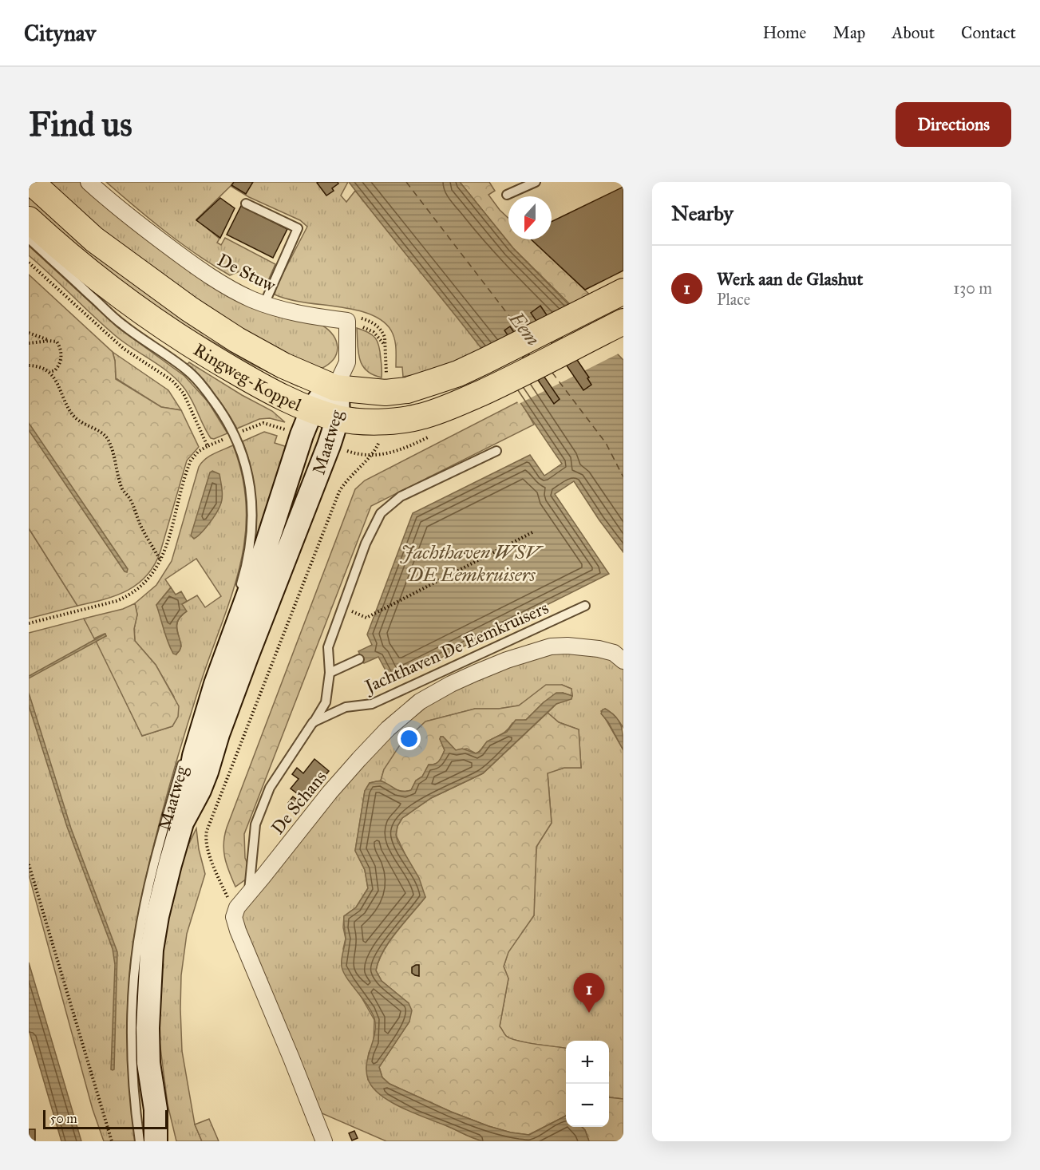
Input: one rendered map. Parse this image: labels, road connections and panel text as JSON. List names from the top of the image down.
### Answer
{
  "streets": {
    "main road": ["Ringweg-Koppel", "Maatweg"],
    "street": ["De Stuw", "De Schans"],
    "lane": ["Jachthaven De Eemkruisers"]
  },
  "crossings": [
    ["Ringweg-Koppel", "Maatweg"]
  ],
  "water": ["Eem", "Jachthaven WSV DE Eemkruisers"],
  "scale_bar": "50 m",
  "north": "bottom",
  "page": {
    "header": "Citynav",
    "nav": [
      "Home",
      "Map",
      "About",
      "Contact"
    ],
    "buttons": "Directions",
    "title": "Find us",
    "heading": "Nearby",
    "list": [
      {
        "mark": "1",
        "name": "Werk aan de Glashut",
        "note": "Place",
        "value": "130 m"
      }
    ],
    "pins": "1",
    "map_buttons": ["+", "−"],
    "scale": "50 m"
  }
}
